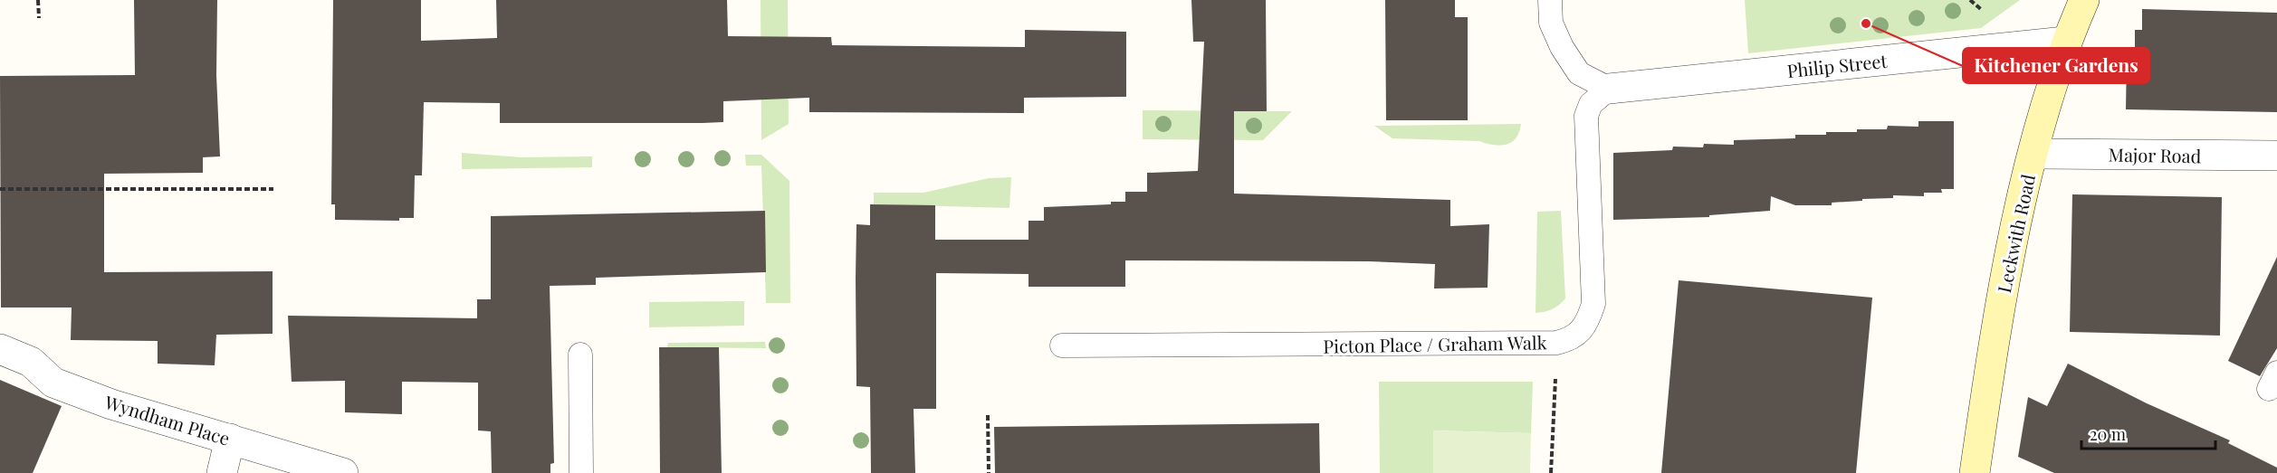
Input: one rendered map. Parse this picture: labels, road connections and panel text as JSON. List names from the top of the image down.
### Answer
{
  "streets": {
    "main road": ["Leckwith Road"],
    "street": ["Philip Street", "Major Road", "Wyndham Place"],
    "lane": ["Picton Place / Graham Walk"]
  },
  "crossings": [
    ["Philip Street", "Leckwith Road"],
    ["Philip Street", "Picton Place / Graham Walk"],
    ["Major Road", "Leckwith Road"]
  ],
  "places": ["Kitchener Gardens"],
  "scale_bar": "20 m"
}
